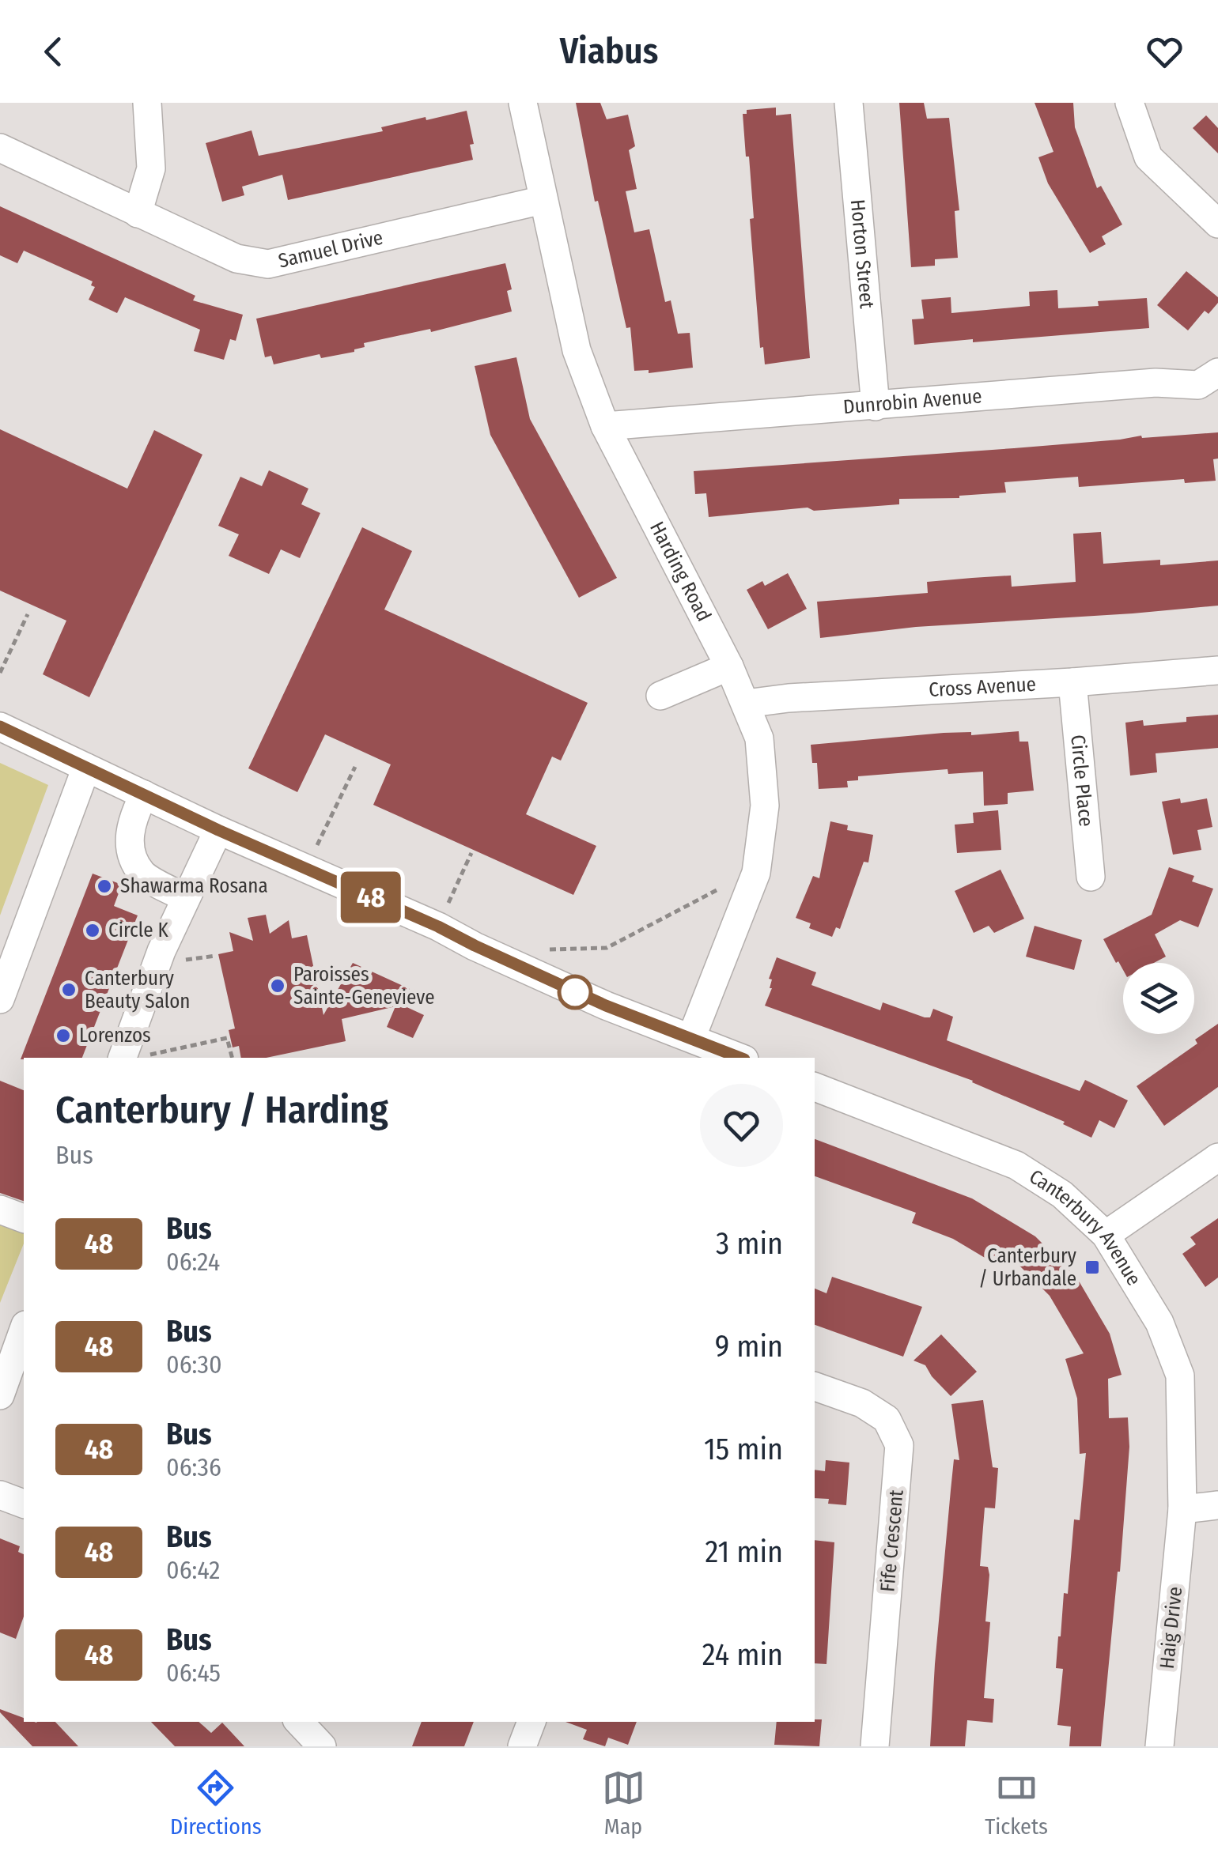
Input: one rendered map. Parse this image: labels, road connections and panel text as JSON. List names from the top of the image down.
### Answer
{
  "streets": {
    "street": [
      "Samuel Drive",
      "Horton Street",
      "Dunrobin Avenue",
      "Harding Road",
      "Cross Avenue",
      "Circle Place",
      "Canterbury Avenue",
      "Fife Crescent",
      "Haig Drive"
    ]
  },
  "crossings": [
    ["Samuel Drive", "Harding Road"],
    ["Horton Street", "Dunrobin Avenue"],
    ["Dunrobin Avenue", "Harding Road"],
    ["Harding Road", "Cross Avenue"],
    ["Cross Avenue", "Circle Place"],
    ["Canterbury Avenue", "Haig Drive"]
  ],
  "places": {
    "other": [
      "Shawarma Rosana",
      "Circle K",
      "Paroisses Sainte-Genevieve",
      "Canterbury Beauty Salon",
      "Lorenzos"
    ],
    "transit": ["Canterbury / Urbandale"]
  },
  "lines": ["bus line 48"],
  "page": {
    "header": "Viabus",
    "on_map": "48",
    "heading": ["Canterbury / Harding", "Bus"],
    "list": [
      {
        "mark": "48",
        "name": "Bus",
        "note": "06:24",
        "value": "3 min"
      },
      {
        "mark": "48",
        "name": "Bus",
        "note": "06:30",
        "value": "9 min"
      },
      {
        "mark": "48",
        "name": "Bus",
        "note": "06:36",
        "value": "15 min"
      },
      {
        "mark": "48",
        "name": "Bus",
        "note": "06:42",
        "value": "21 min"
      },
      {
        "mark": "48",
        "name": "Bus",
        "note": "06:45",
        "value": "24 min"
      }
    ],
    "tabs": ["Directions", "Map", "Tickets"]
  }
}
